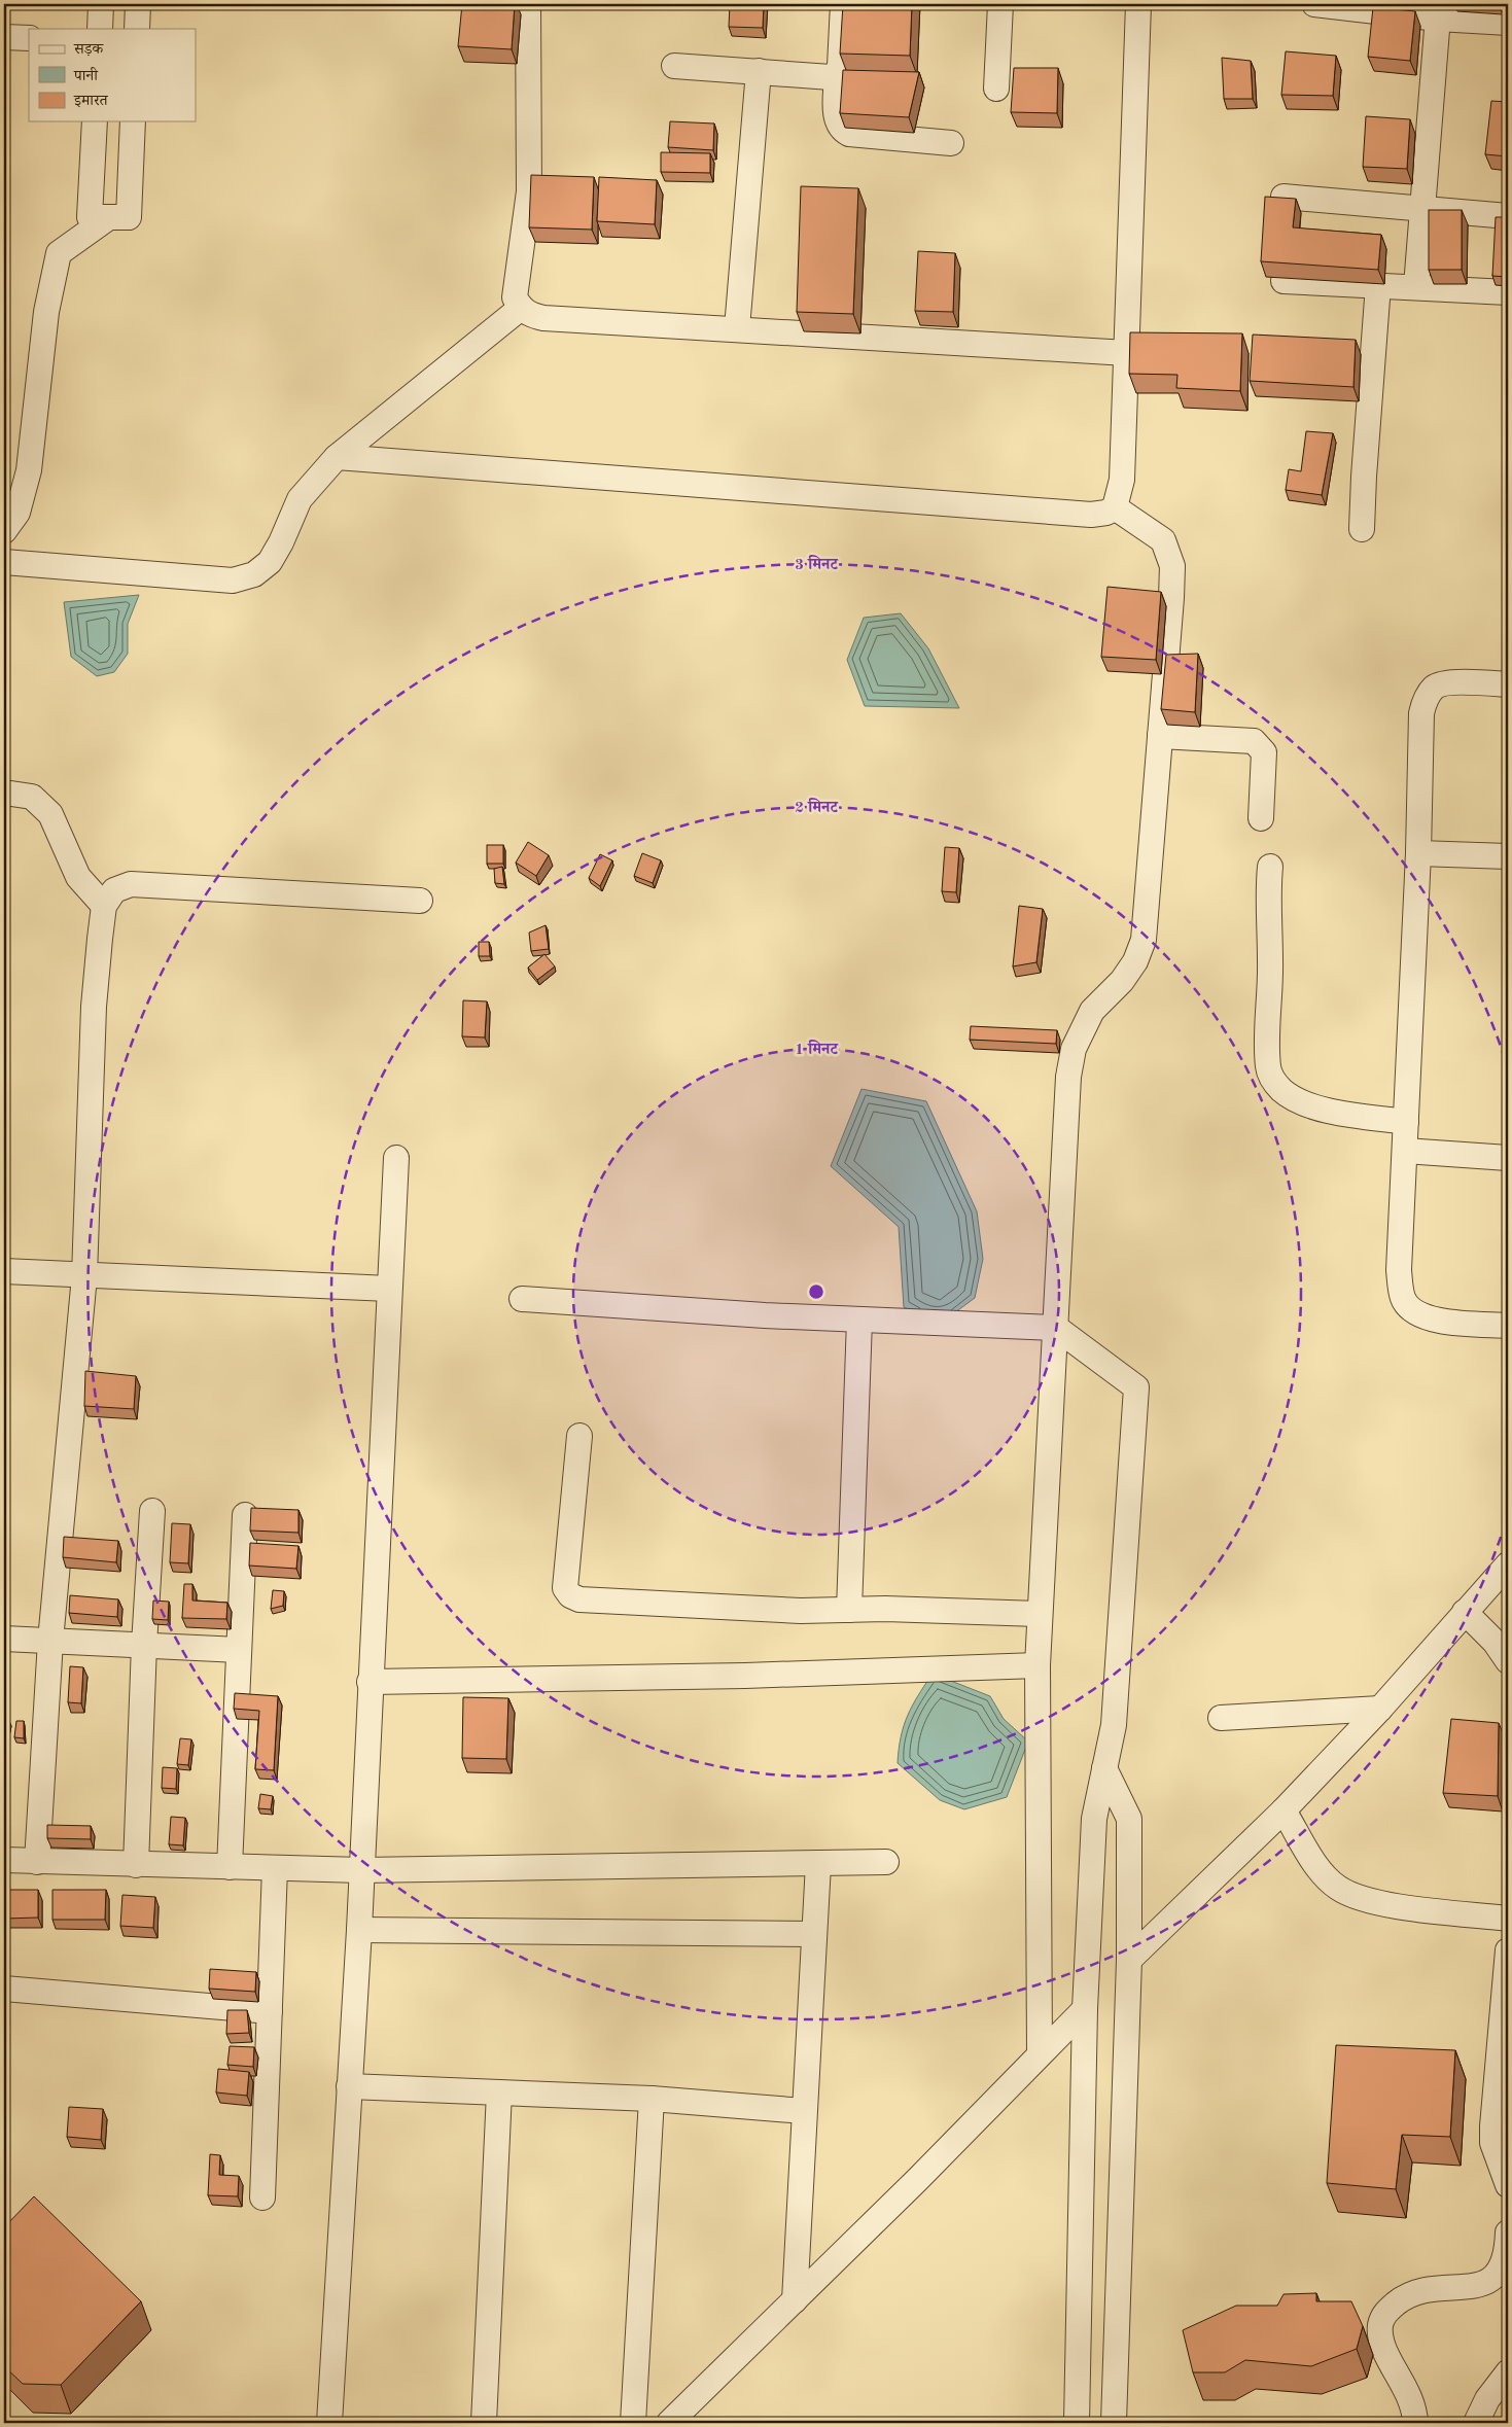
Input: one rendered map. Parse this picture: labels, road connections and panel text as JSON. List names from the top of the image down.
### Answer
{
  "legend": ["सड़क", "पानी", "इमारत"],
  "rings": ["3 मिनट", "2 मिनट", "1 मिनट"]
}
